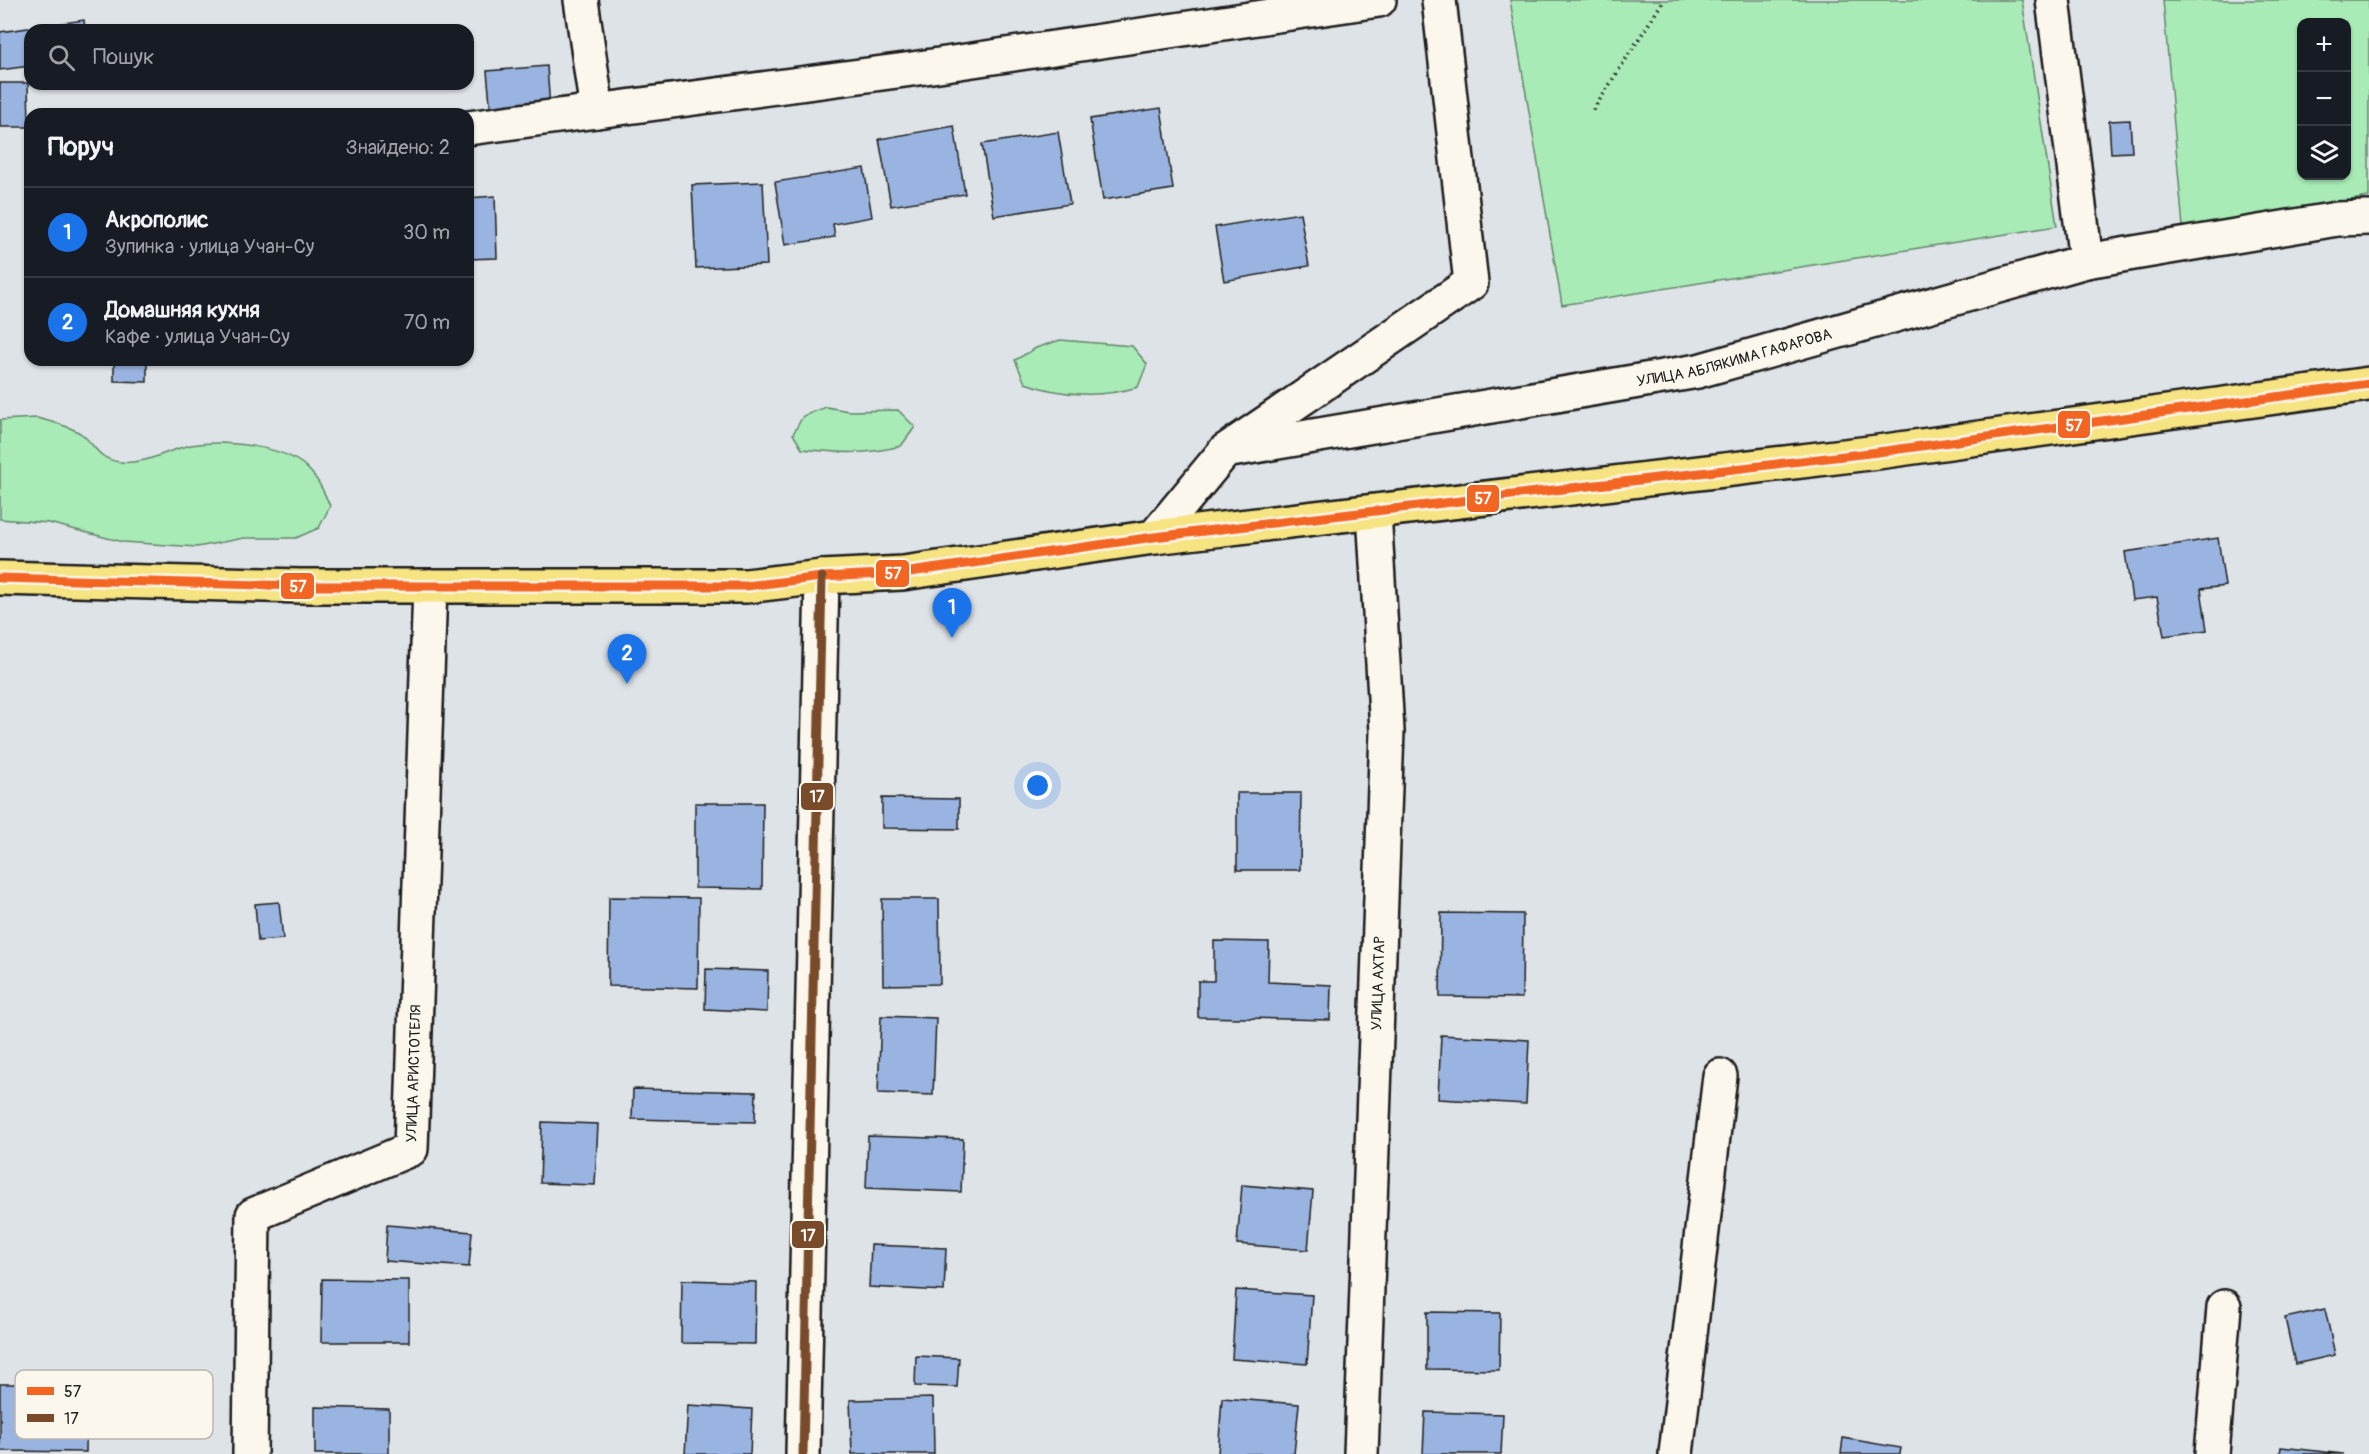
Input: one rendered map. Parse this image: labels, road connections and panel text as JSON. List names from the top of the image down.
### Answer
{
  "streets": {
    "street": ["УЛИЦА АБЛЯКИМА ГАФАРОВА", "УЛИЦА АХТАР", "УЛИЦА АРИСТОТЕЛЯ"]
  },
  "lines": ["transit line 57", "transit line 17"],
  "legend": ["57", "17"],
  "page": {
    "map_buttons": ["+", "−"],
    "search": "Пошук",
    "heading": ["Поруч", "Знайдено: 2"],
    "list": [
      {
        "mark": "1",
        "name": "Акрополис",
        "note": "Зупинка · улица Учан-Су",
        "value": "30 m"
      },
      {
        "mark": "2",
        "name": "Домашняя кухня",
        "note": "Кафе · улица Учан-Су",
        "value": "70 m"
      }
    ],
    "pins": ["1", "2"]
  }
}
